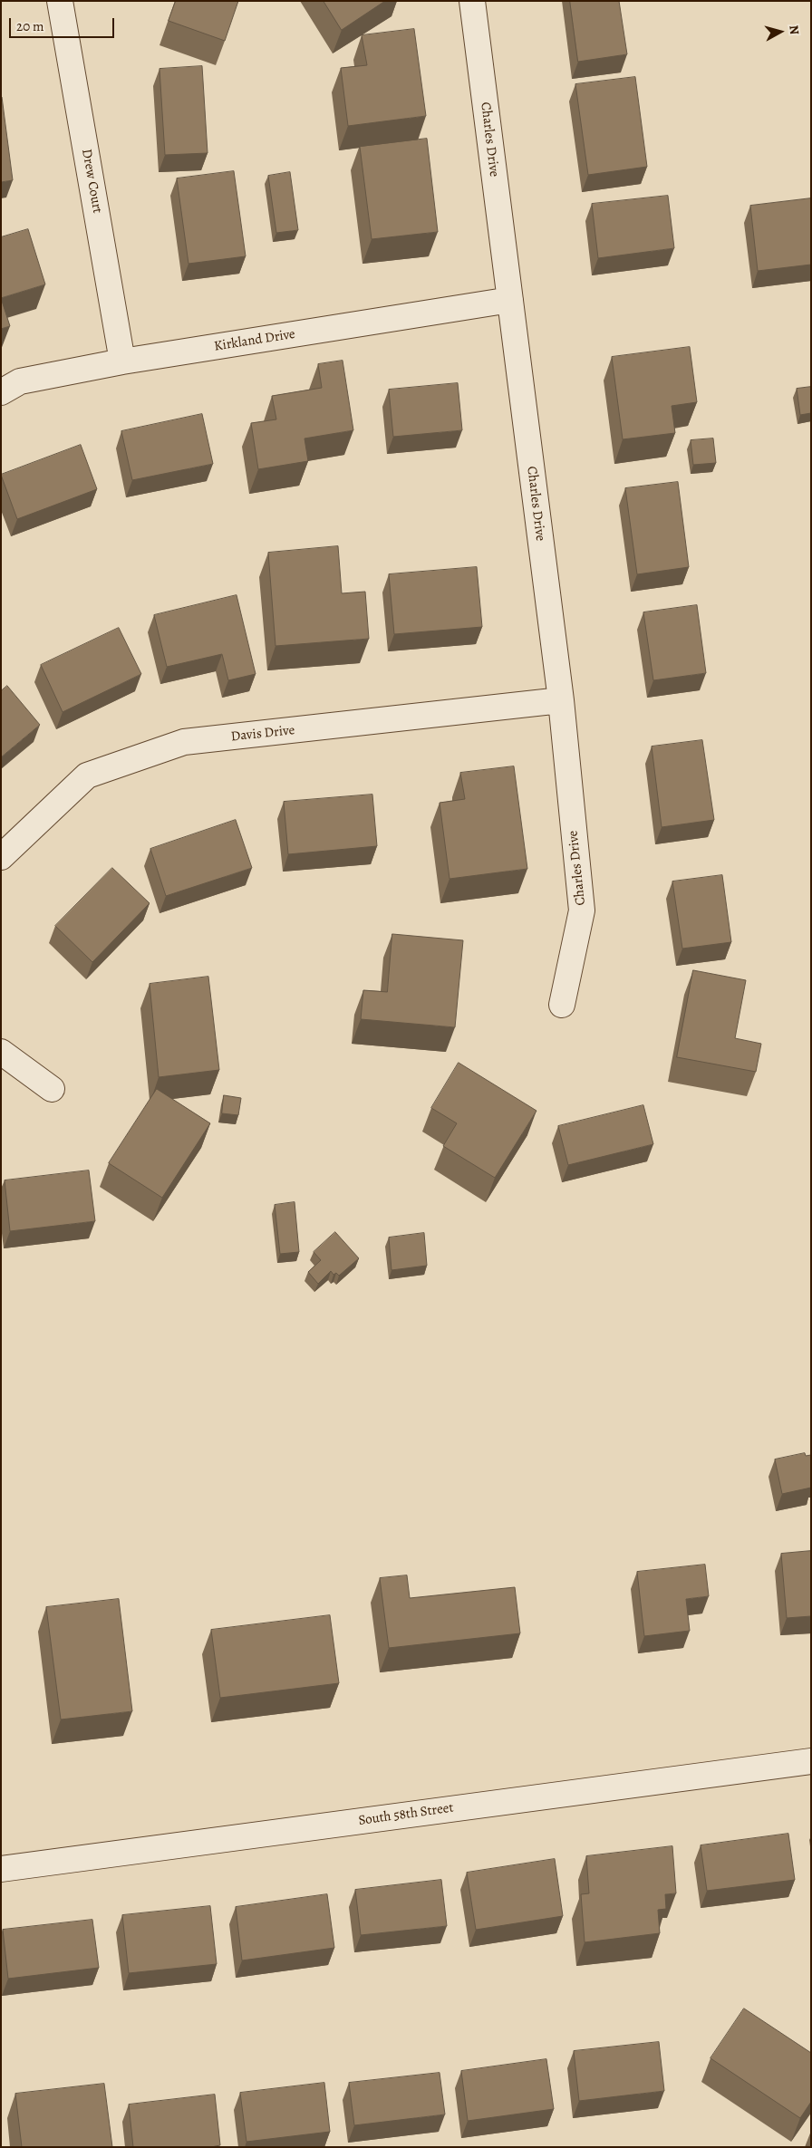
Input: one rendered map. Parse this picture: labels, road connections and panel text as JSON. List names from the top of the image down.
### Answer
{
  "streets": {
    "street": [
      "Charles Drive",
      "Drew Court",
      "Kirkland Drive",
      "Davis Drive",
      "South 58th Street"
    ]
  },
  "crossings": [
    ["Charles Drive", "Kirkland Drive"],
    ["Charles Drive", "Davis Drive"],
    ["Drew Court", "Kirkland Drive"]
  ],
  "scale_bar": "20 m",
  "north": "right"
}
